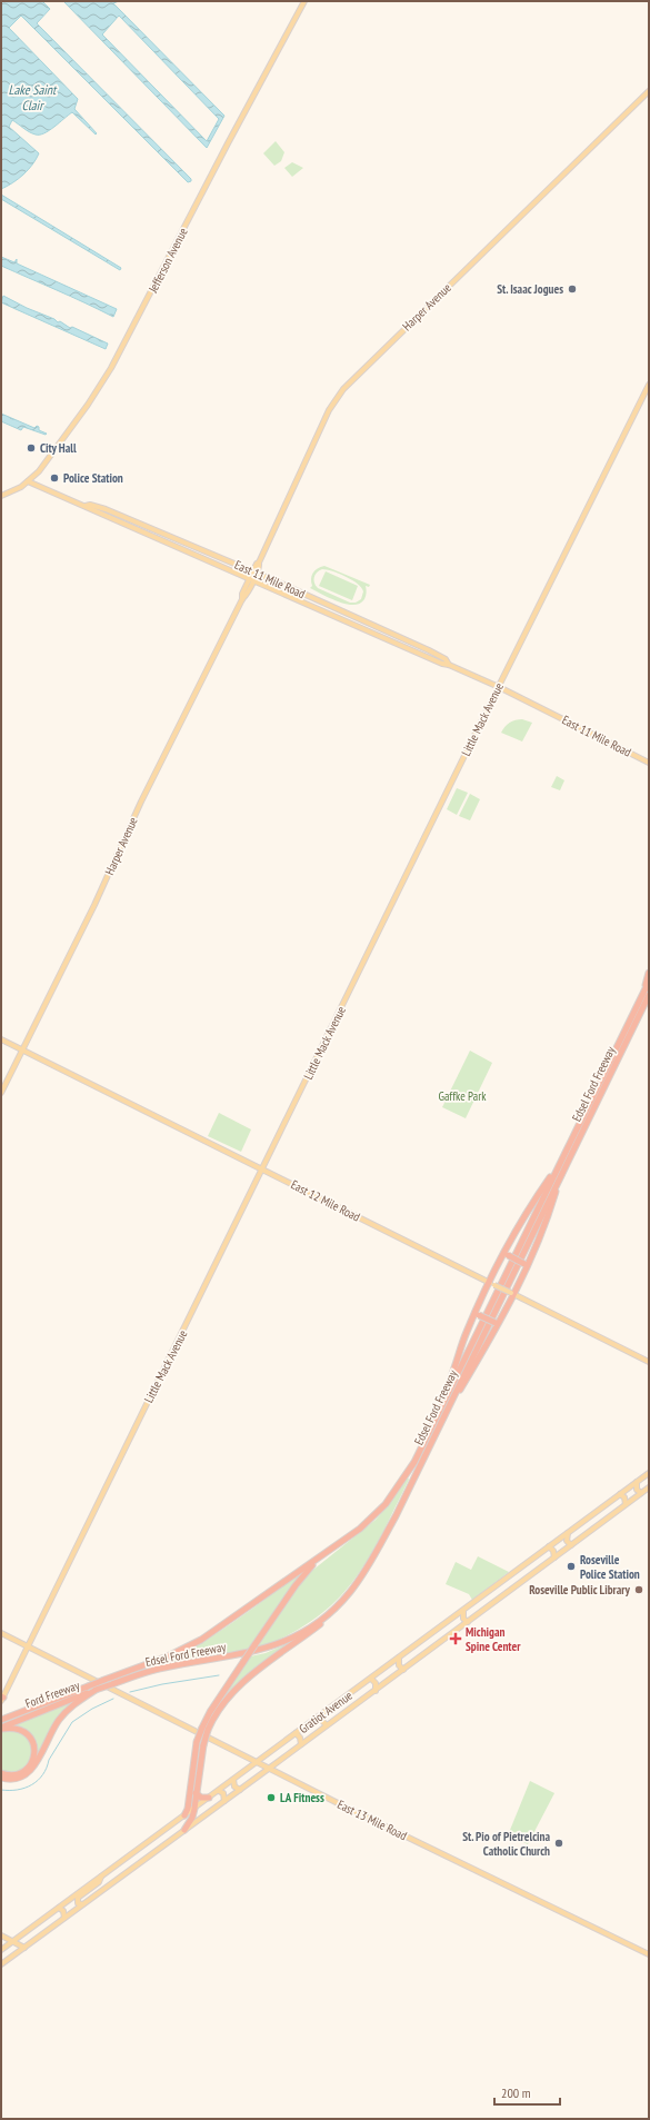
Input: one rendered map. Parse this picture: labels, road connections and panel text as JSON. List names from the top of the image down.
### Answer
{
  "streets": {
    "highway": ["Edsel Ford Freeway", "Ford Freeway"],
    "main road": [
      "Jefferson Avenue",
      "Harper Avenue",
      "East 11 Mile Road",
      "Little Mack Avenue",
      "East 12 Mile Road",
      "Gratiot Avenue",
      "East 13 Mile Road"
    ]
  },
  "crossings": [
    ["Jefferson Avenue", "East 11 Mile Road"],
    ["Harper Avenue", "East 11 Mile Road"],
    ["Harper Avenue", "East 12 Mile Road"],
    ["East 11 Mile Road", "Little Mack Avenue"],
    ["Little Mack Avenue", "East 12 Mile Road"],
    ["Little Mack Avenue", "East 13 Mile Road"],
    ["Edsel Ford Freeway", "Ford Freeway"],
    ["Gratiot Avenue", "East 13 Mile Road"]
  ],
  "water": ["Lake Saint Clair"],
  "parks": ["Gaffke Park"],
  "places": {
    "other": [
      "St. Isaac Jogues",
      "City Hall",
      "Police Station",
      "Roseville Police Station",
      "Roseville Public Library",
      "LA Fitness",
      "St. Pio of Pietrelcina Catholic Church"
    ],
    "health": ["Michigan Spine Center"]
  },
  "scale_bar": "200 m"
}
